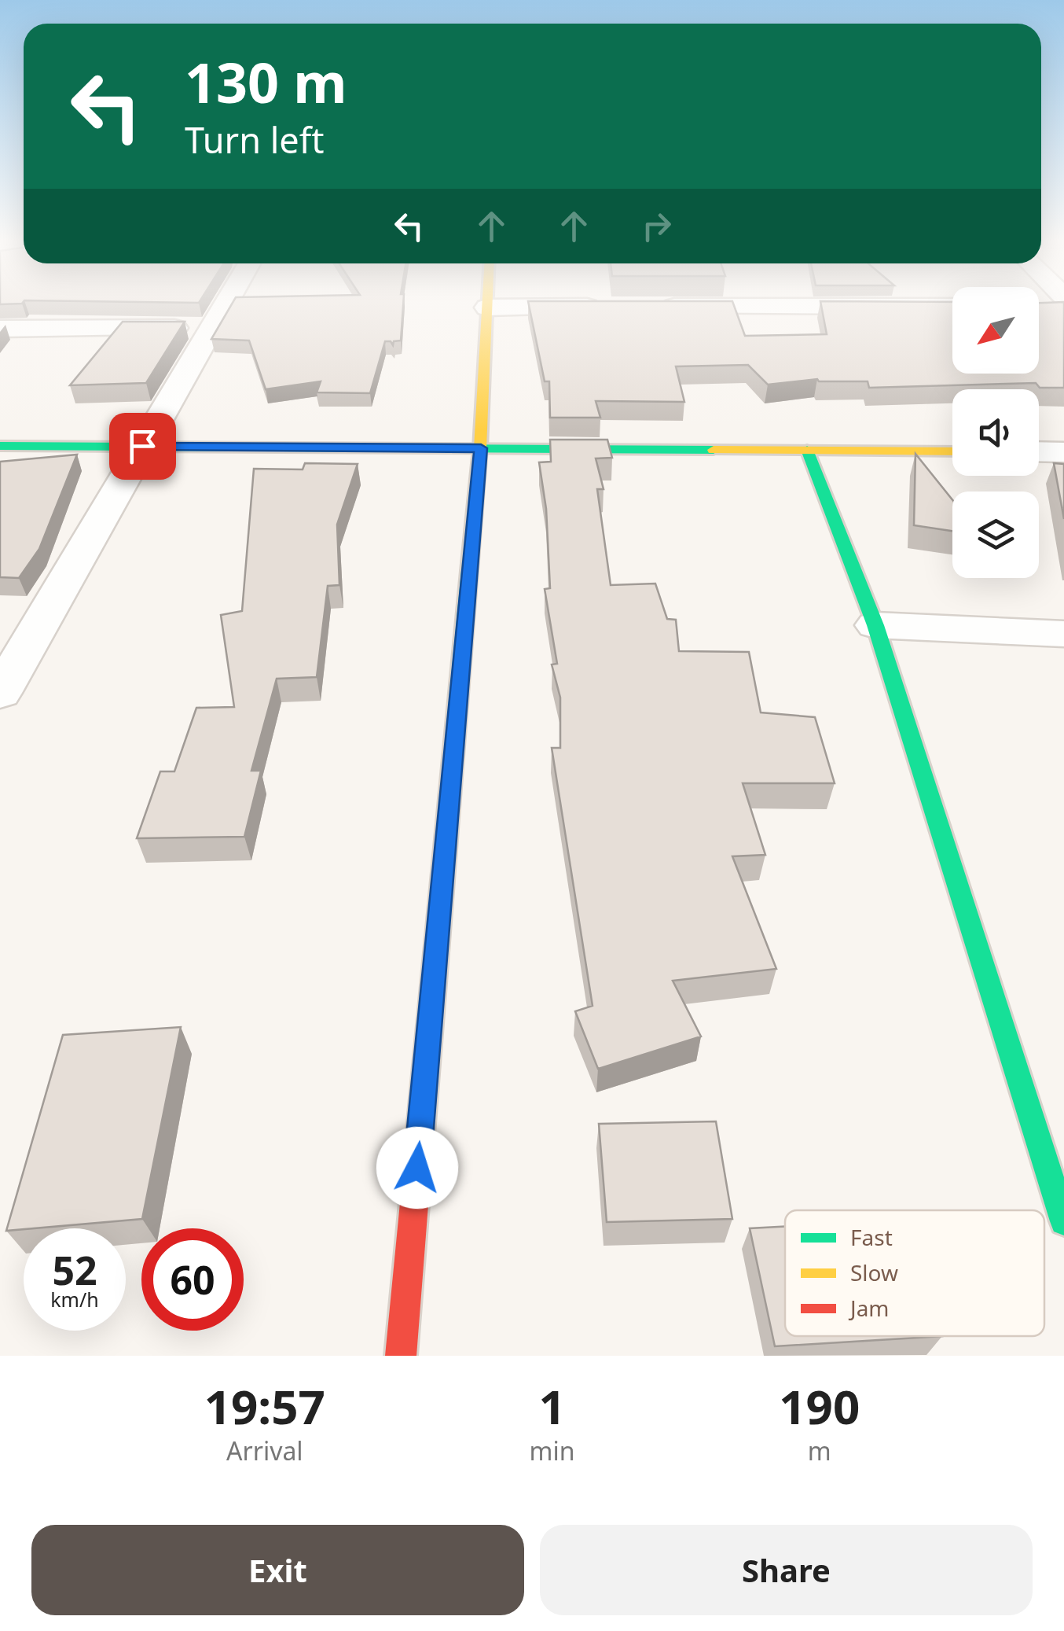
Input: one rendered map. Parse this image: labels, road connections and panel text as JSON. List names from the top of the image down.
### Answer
{
  "legend": ["Fast", "Slow", "Jam"],
  "north": "bottom left",
  "page": {
    "turn": ["130 m", "Turn left"],
    "speed": "52 km/h",
    "limit": "60",
    "eta": [
      "19:57",
      "Arrival",
      "1",
      "min",
      "190",
      "m"
    ],
    "buttons": ["Exit", "Share"]
  }
}
